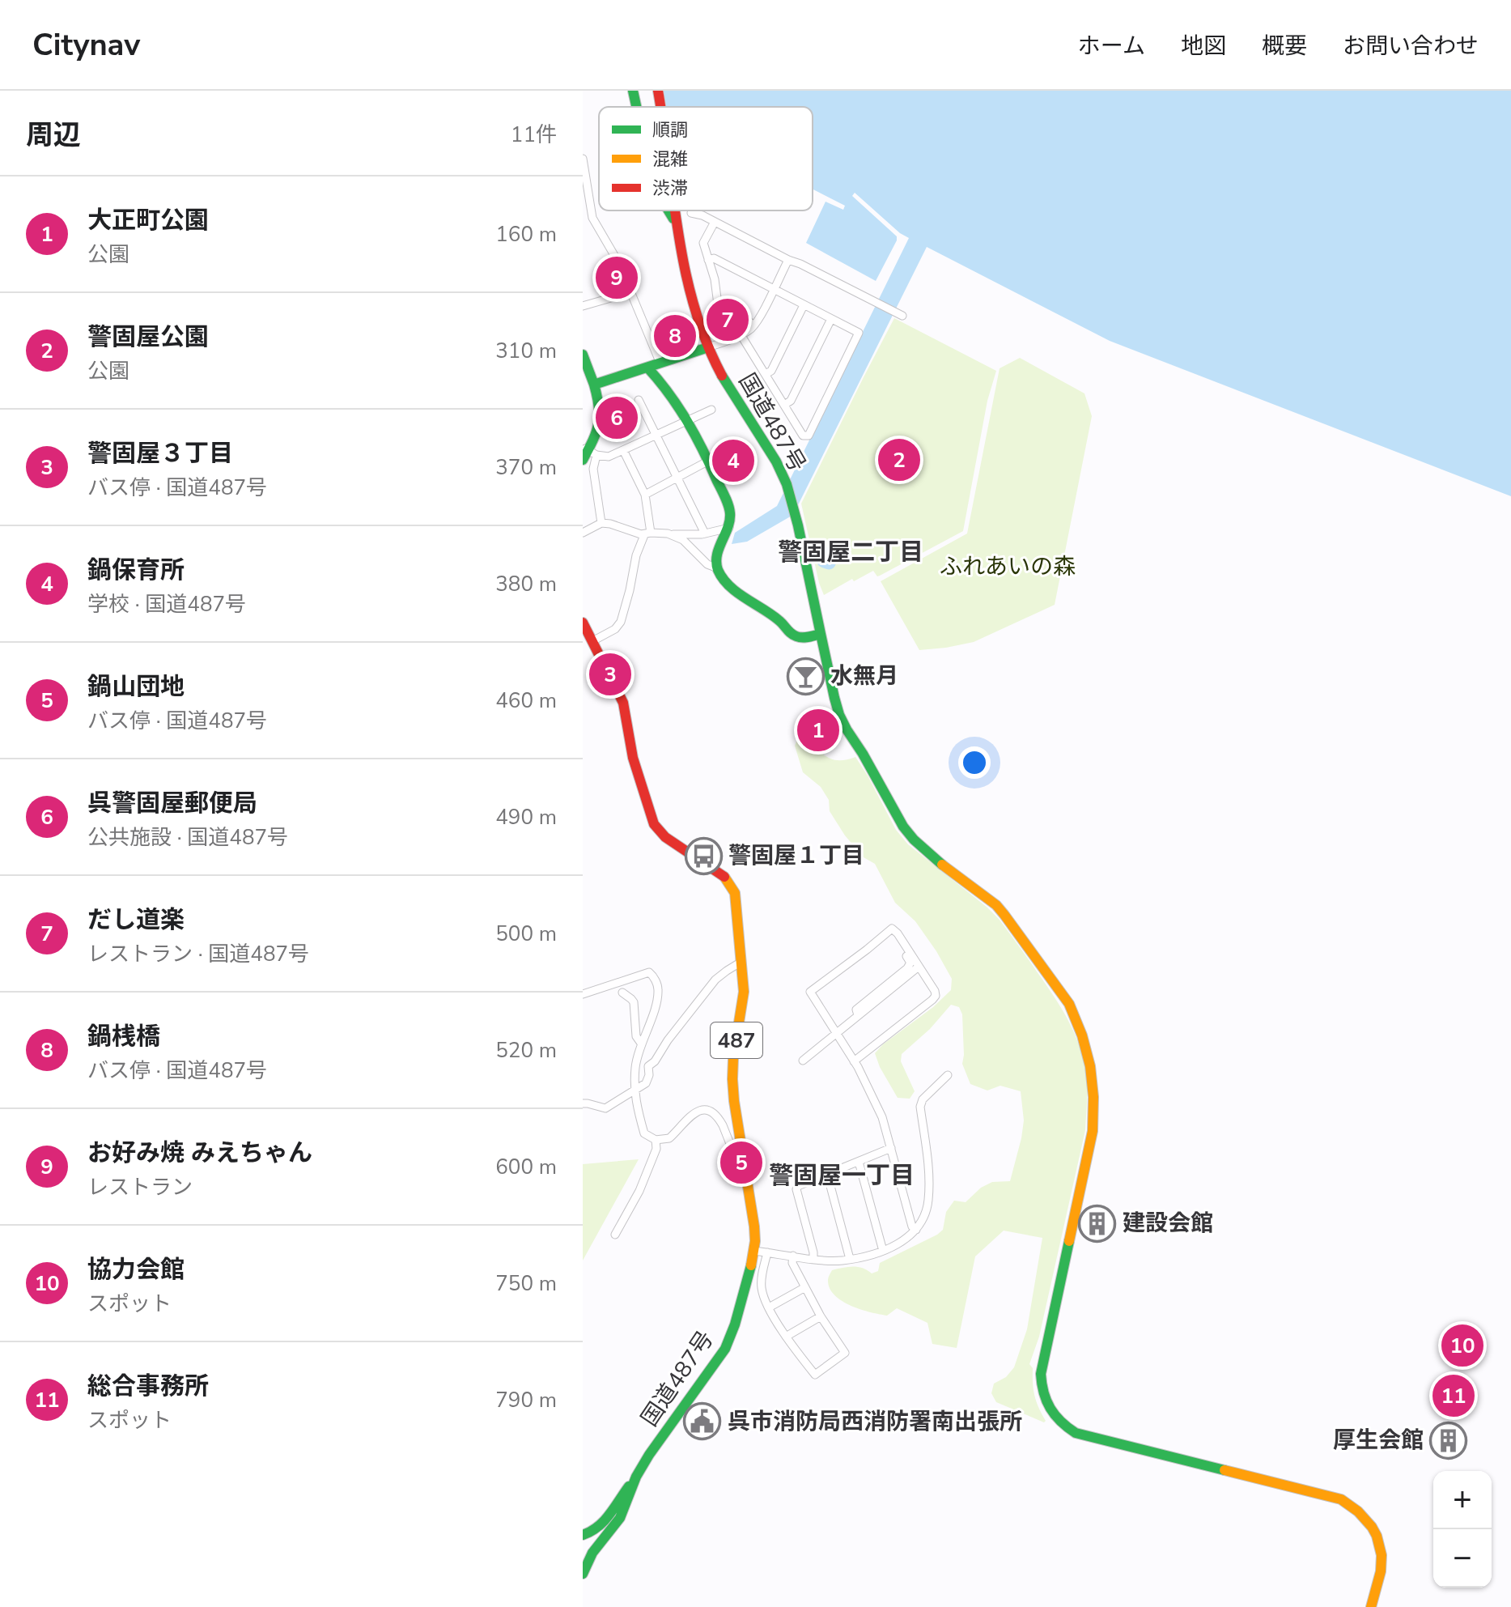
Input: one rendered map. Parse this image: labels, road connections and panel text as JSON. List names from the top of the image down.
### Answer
{
  "streets": {
    "main road": ["国道487号", "487"]
  },
  "districts": ["警固屋二丁目", "警固屋一丁目"],
  "parks": ["ふれあいの森"],
  "places": {
    "bar": ["水無月"],
    "bus stop": ["警固屋１丁目"],
    "building": ["建設会館", "厚生会館"],
    "public building": ["呉市消防局西消防署南出張所"]
  },
  "legend": ["順調", "混雑", "渋滞"],
  "page": {
    "header": "Citynav",
    "nav": [
      "ホーム",
      "地図",
      "概要",
      "お問い合わせ"
    ],
    "heading": ["周辺", "11件"],
    "list": [
      {
        "mark": "1",
        "name": "大正町公園",
        "note": "公園",
        "value": "160 m"
      },
      {
        "mark": "2",
        "name": "警固屋公園",
        "note": "公園",
        "value": "310 m"
      },
      {
        "mark": "3",
        "name": "警固屋３丁目",
        "note": "バス停 · 国道487号",
        "value": "370 m"
      },
      {
        "mark": "4",
        "name": "鍋保育所",
        "note": "学校 · 国道487号",
        "value": "380 m"
      },
      {
        "mark": "5",
        "name": "鍋山団地",
        "note": "バス停 · 国道487号",
        "value": "460 m"
      },
      {
        "mark": "6",
        "name": "呉警固屋郵便局",
        "note": "公共施設 · 国道487号",
        "value": "490 m"
      },
      {
        "mark": "7",
        "name": "だし道楽",
        "note": "レストラン · 国道487号",
        "value": "500 m"
      },
      {
        "mark": "8",
        "name": "鍋桟橋",
        "note": "バス停 · 国道487号",
        "value": "520 m"
      },
      {
        "mark": "9",
        "name": "お好み焼 みえちゃん",
        "note": "レストラン",
        "value": "600 m"
      },
      {
        "mark": "10",
        "name": "協力会館",
        "note": "スポット",
        "value": "750 m"
      },
      {
        "mark": "11",
        "name": "総合事務所",
        "note": "スポット",
        "value": "790 m"
      }
    ],
    "pins": [
      "9",
      "7",
      "8",
      "6",
      "2",
      "4",
      "3",
      "1",
      "5",
      "10",
      "11"
    ],
    "map_buttons": ["+", "−"]
  }
}
